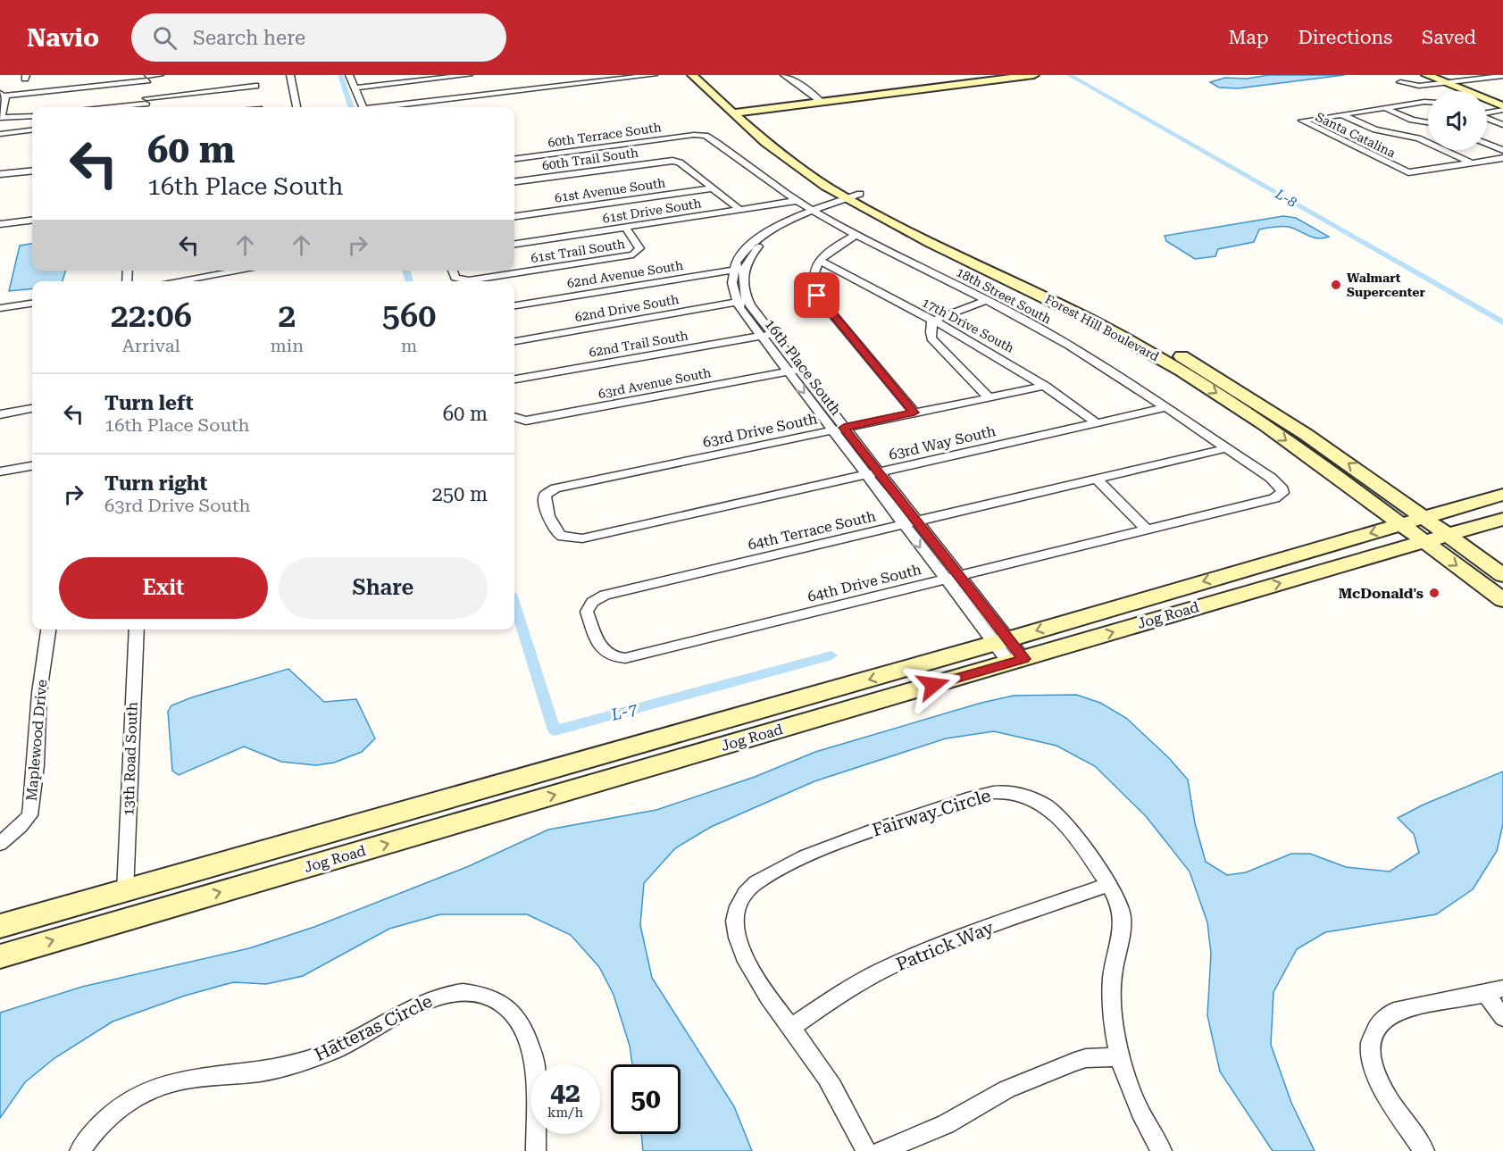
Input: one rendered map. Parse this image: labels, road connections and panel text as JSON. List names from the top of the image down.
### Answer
{
  "streets": {
    "main road": ["Forest Hill Boulevard", "Jog Road"],
    "street": [
      "60th Terrace South",
      "Santa Catalina",
      "60th Trail South",
      "61st Avenue South",
      "61st Drive South",
      "61st Trail South",
      "62nd Avenue South",
      "18th Street South",
      "62nd Drive South",
      "17th Drive South",
      "62nd Trail South",
      "16th Place South",
      "63rd Avenue South",
      "63rd Drive South",
      "63rd Way South",
      "64th Terrace South",
      "64th Drive South",
      "Maplewood Drive",
      "13th Road South",
      "Fairway Circle",
      "Patrick Way",
      "Hatteras Circle"
    ]
  },
  "crossings": [
    ["60th Terrace South", "18th Street South"],
    ["60th Trail South", "61st Avenue South"],
    ["61st Drive South", "61st Trail South"],
    ["61st Drive South", "18th Street South"],
    ["62nd Avenue South", "16th Place South"],
    ["18th Street South", "63rd Way South"],
    ["18th Street South", "64th Terrace South"],
    ["18th Street South", "64th Drive South"],
    ["62nd Drive South", "16th Place South"],
    ["17th Drive South", "63rd Drive South"],
    ["17th Drive South", "63rd Way South"],
    ["Forest Hill Boulevard", "Jog Road"],
    ["62nd Trail South", "16th Place South"],
    ["16th Place South", "63rd Avenue South"],
    ["16th Place South", "63rd Drive South"],
    ["16th Place South", "63rd Way South"],
    ["16th Place South", "64th Terrace South"],
    ["16th Place South", "64th Drive South"],
    ["16th Place South", "Jog Road"],
    ["63rd Drive South", "63rd Way South"],
    ["64th Terrace South", "64th Drive South"],
    ["Jog Road", "13th Road South"],
    ["Fairway Circle", "Patrick Way"]
  ],
  "water": ["L-8", "L-7"],
  "places": ["Walmart Supercenter", "McDonald's"],
  "page": {
    "header": "Navio",
    "search": "Search here",
    "nav": ["Map", "Directions", "Saved"],
    "turn": ["60 m", "16th Place South"],
    "eta": [
      "22:06",
      "Arrival",
      "2",
      "min",
      "560",
      "m"
    ],
    "list": [
      {
        "name": "Turn left",
        "note": "16th Place South",
        "value": "60 m"
      },
      {
        "name": "Turn right",
        "note": "63rd Drive South",
        "value": "250 m"
      }
    ],
    "buttons": ["Exit", "Share"],
    "speed": "42 km/h",
    "limit": "50"
  }
}
